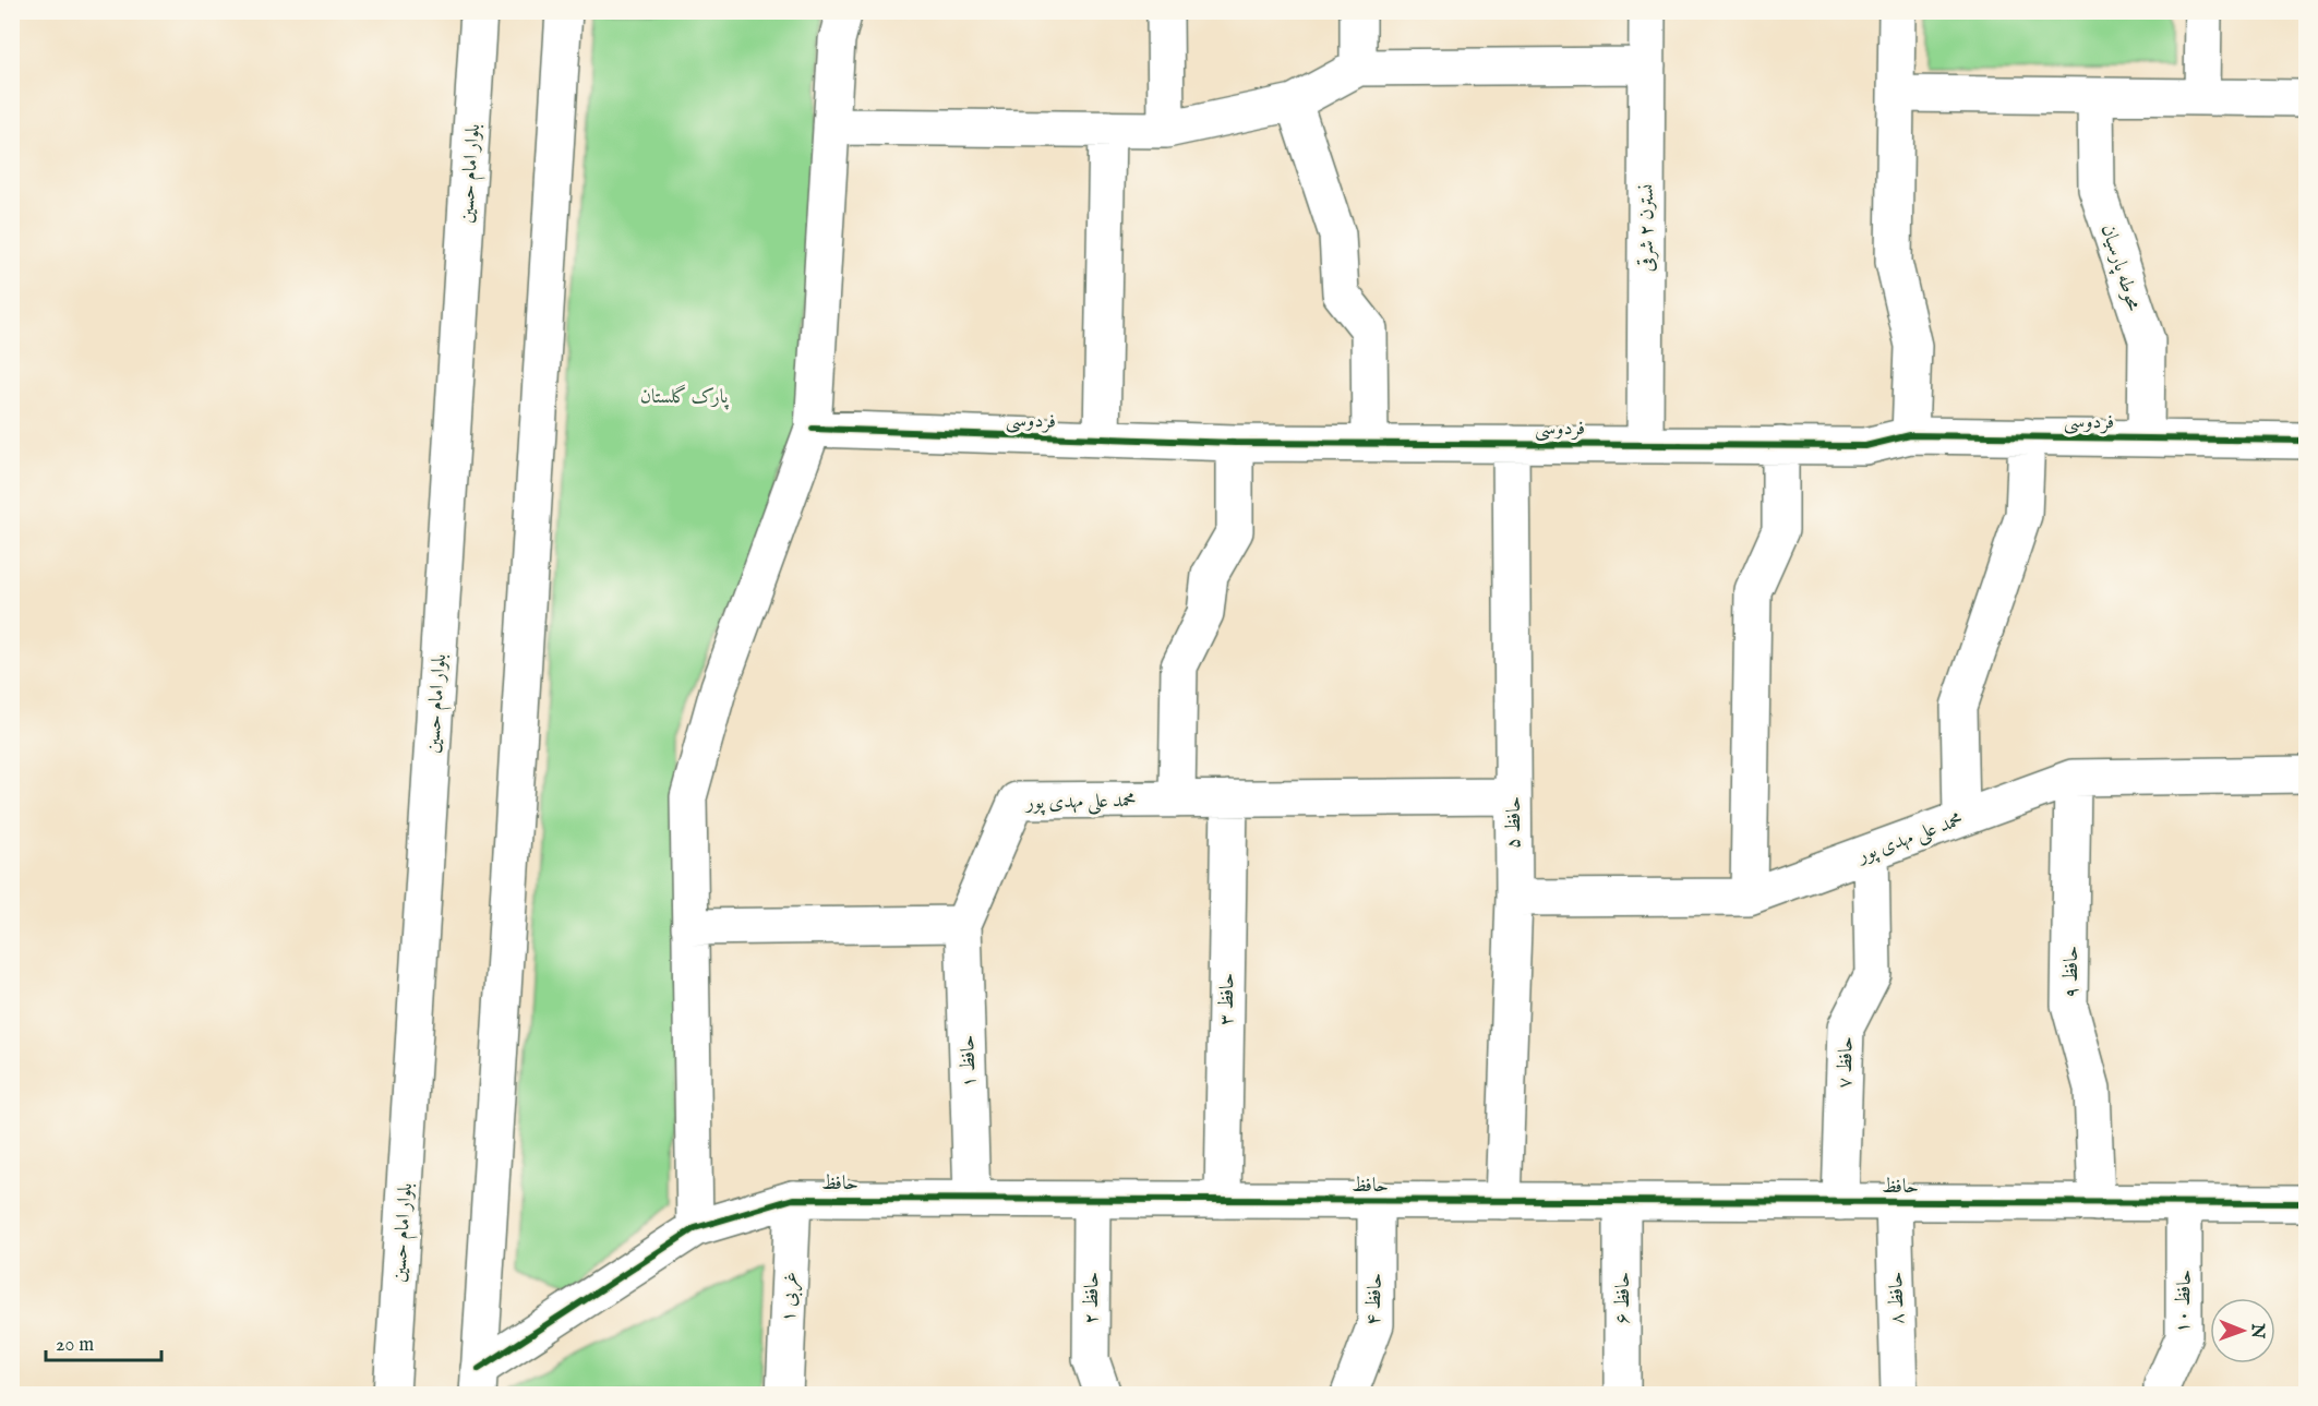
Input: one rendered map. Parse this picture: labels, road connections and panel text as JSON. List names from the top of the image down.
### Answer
{
  "streets": {
    "street": [
      "بلوار امام حسین",
      "نسترن ۲ شرقی",
      "محوطه پارسیان",
      "فردوسی",
      "محمد علی مهدی پور",
      "حافظ ۵",
      "حافظ ۹",
      "حافظ ۳",
      "حافظ ۱",
      "حافظ ۷",
      "حافظ",
      "۱ غربی",
      "حافظ ۲",
      "حافظ ۶",
      "حافظ ۸",
      "حافظ ۴",
      "حافظ ۱۰"
    ]
  },
  "crossings": [
    ["نسترن ۲ شرقی", "فردوسی"],
    ["محوطه پارسیان", "فردوسی"],
    ["فردوسی", "حافظ ۵"],
    ["محمد علی مهدی پور", "حافظ ۵"],
    ["محمد علی مهدی پور", "حافظ ۹"],
    ["محمد علی مهدی پور", "حافظ ۳"],
    ["محمد علی مهدی پور", "حافظ ۱"],
    ["محمد علی مهدی پور", "حافظ ۷"],
    ["حافظ ۵", "حافظ"],
    ["حافظ ۹", "حافظ"],
    ["حافظ ۳", "حافظ"],
    ["حافظ ۱", "حافظ"],
    ["حافظ ۷", "حافظ"],
    ["حافظ", "۱ غربی"],
    ["حافظ", "حافظ ۲"],
    ["حافظ", "حافظ ۶"],
    ["حافظ", "حافظ ۸"],
    ["حافظ", "حافظ ۴"],
    ["حافظ", "حافظ ۱۰"]
  ],
  "parks": ["پارک گلستان"],
  "scale_bar": "20 m",
  "north": "right"
}
